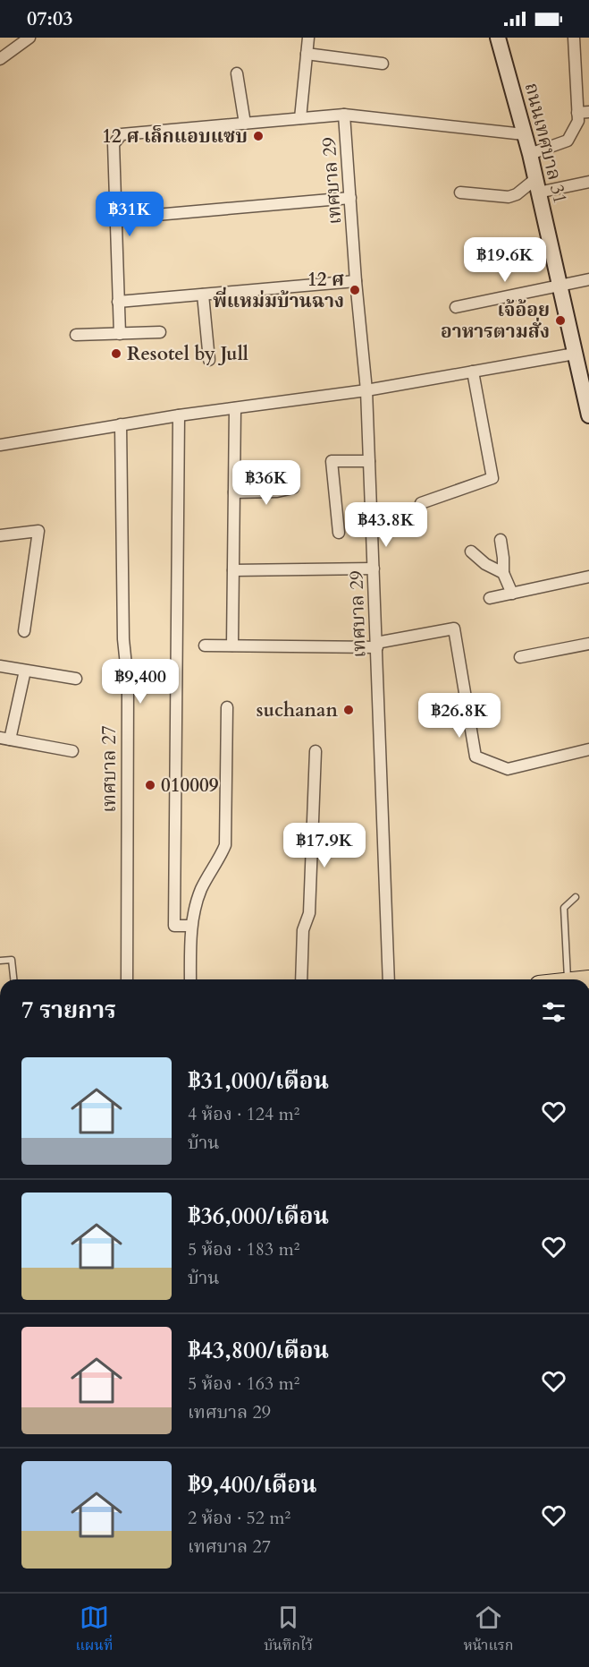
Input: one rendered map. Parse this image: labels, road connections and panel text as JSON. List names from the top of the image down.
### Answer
{
  "streets": {
    "main road": ["ถนนเทศบาล 31"],
    "street": ["เทศบาล 29", "เทศบาล 27"]
  },
  "places": [
    "12 ศ เล็กแอบแซบ",
    "12 ศ พี่แหม่มบ้านฉาง",
    "เจ้อ้อย อาหารตามสั่ง",
    "Resotel by Jull",
    "suchanan",
    "010009"
  ],
  "page": {
    "status": "07:03",
    "price": [
      "฿31K",
      "฿19.6K",
      "฿36K",
      "฿43.8K",
      "฿9,400",
      "฿26.8K",
      "฿17.9K"
    ],
    "heading": "7 รายการ",
    "list": [
      {
        "name": "฿31,000/เดือน",
        "note": "4 ห้อง · 124 m² · บ้าน"
      },
      {
        "name": "฿36,000/เดือน",
        "note": "5 ห้อง · 183 m² · บ้าน"
      },
      {
        "name": "฿43,800/เดือน",
        "note": "5 ห้อง · 163 m² · เทศบาล 29"
      },
      {
        "name": "฿9,400/เดือน",
        "note": "2 ห้อง · 52 m² · เทศบาล 27"
      }
    ],
    "tabs": ["แผนที่", "บันทึกไว้", "หน้าแรก"]
  }
}
